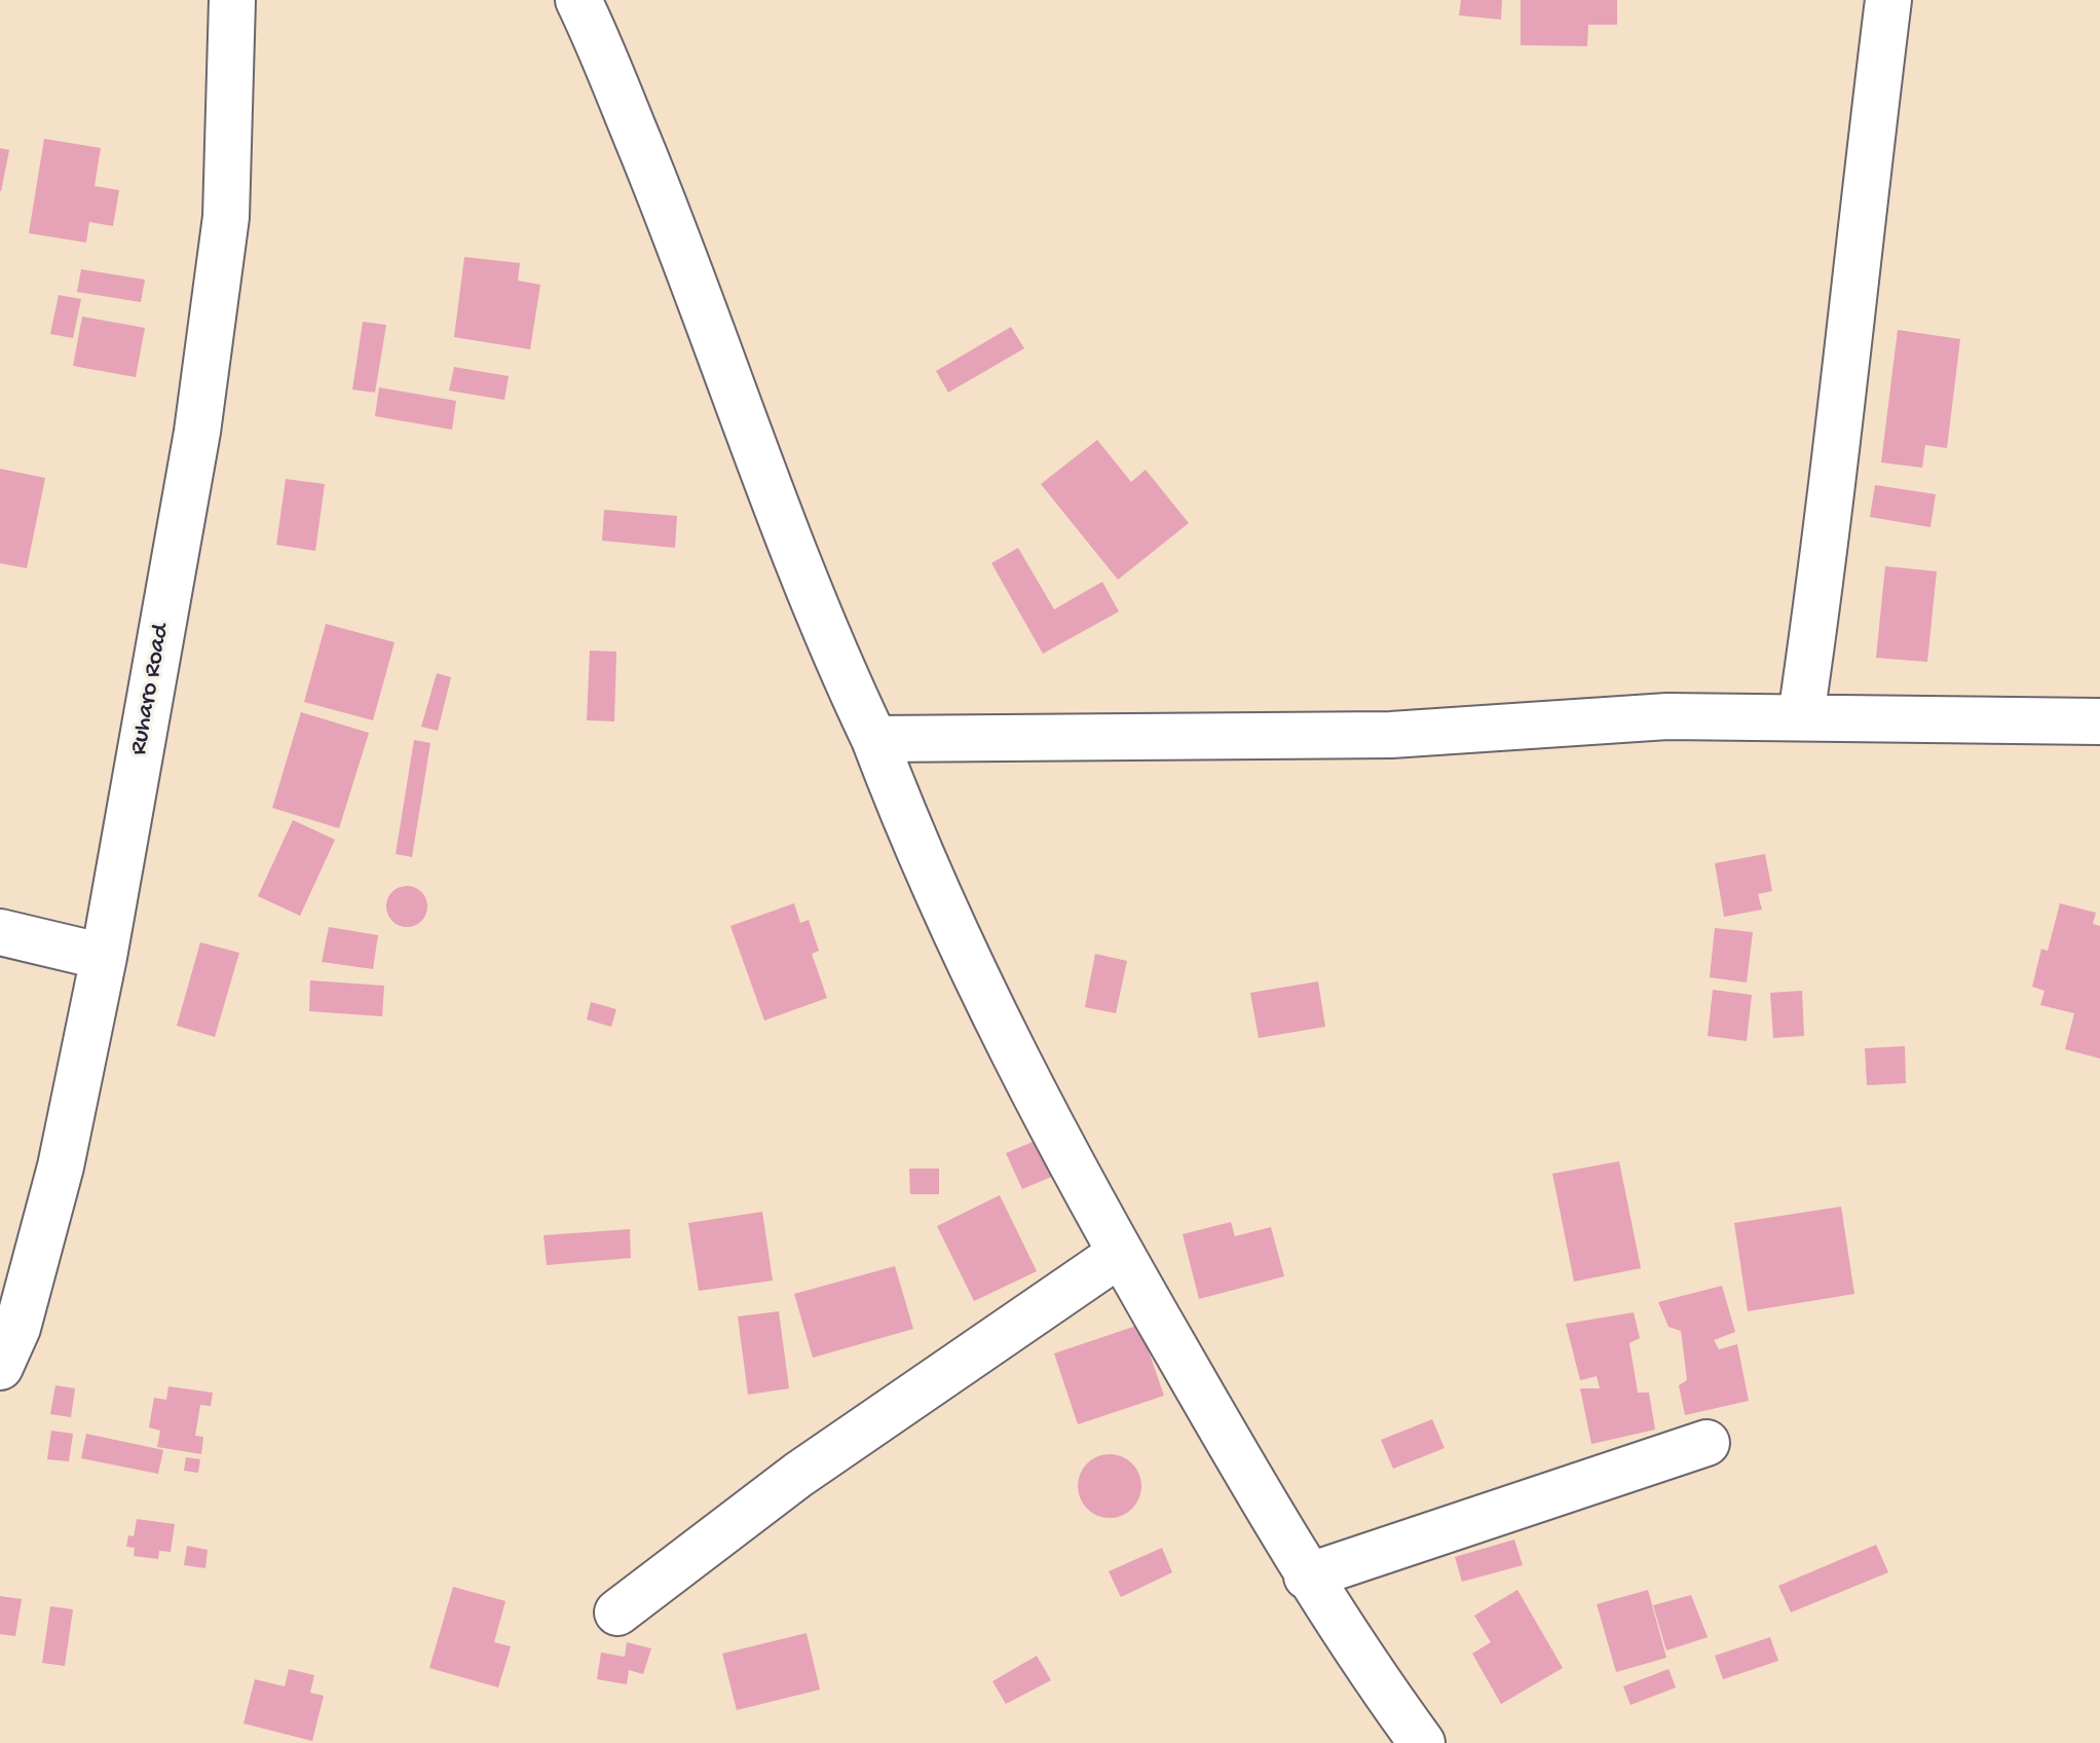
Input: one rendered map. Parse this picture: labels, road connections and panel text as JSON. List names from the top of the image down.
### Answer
{
  "streets": {
    "street": ["Ruharo Road"]
  }
}
